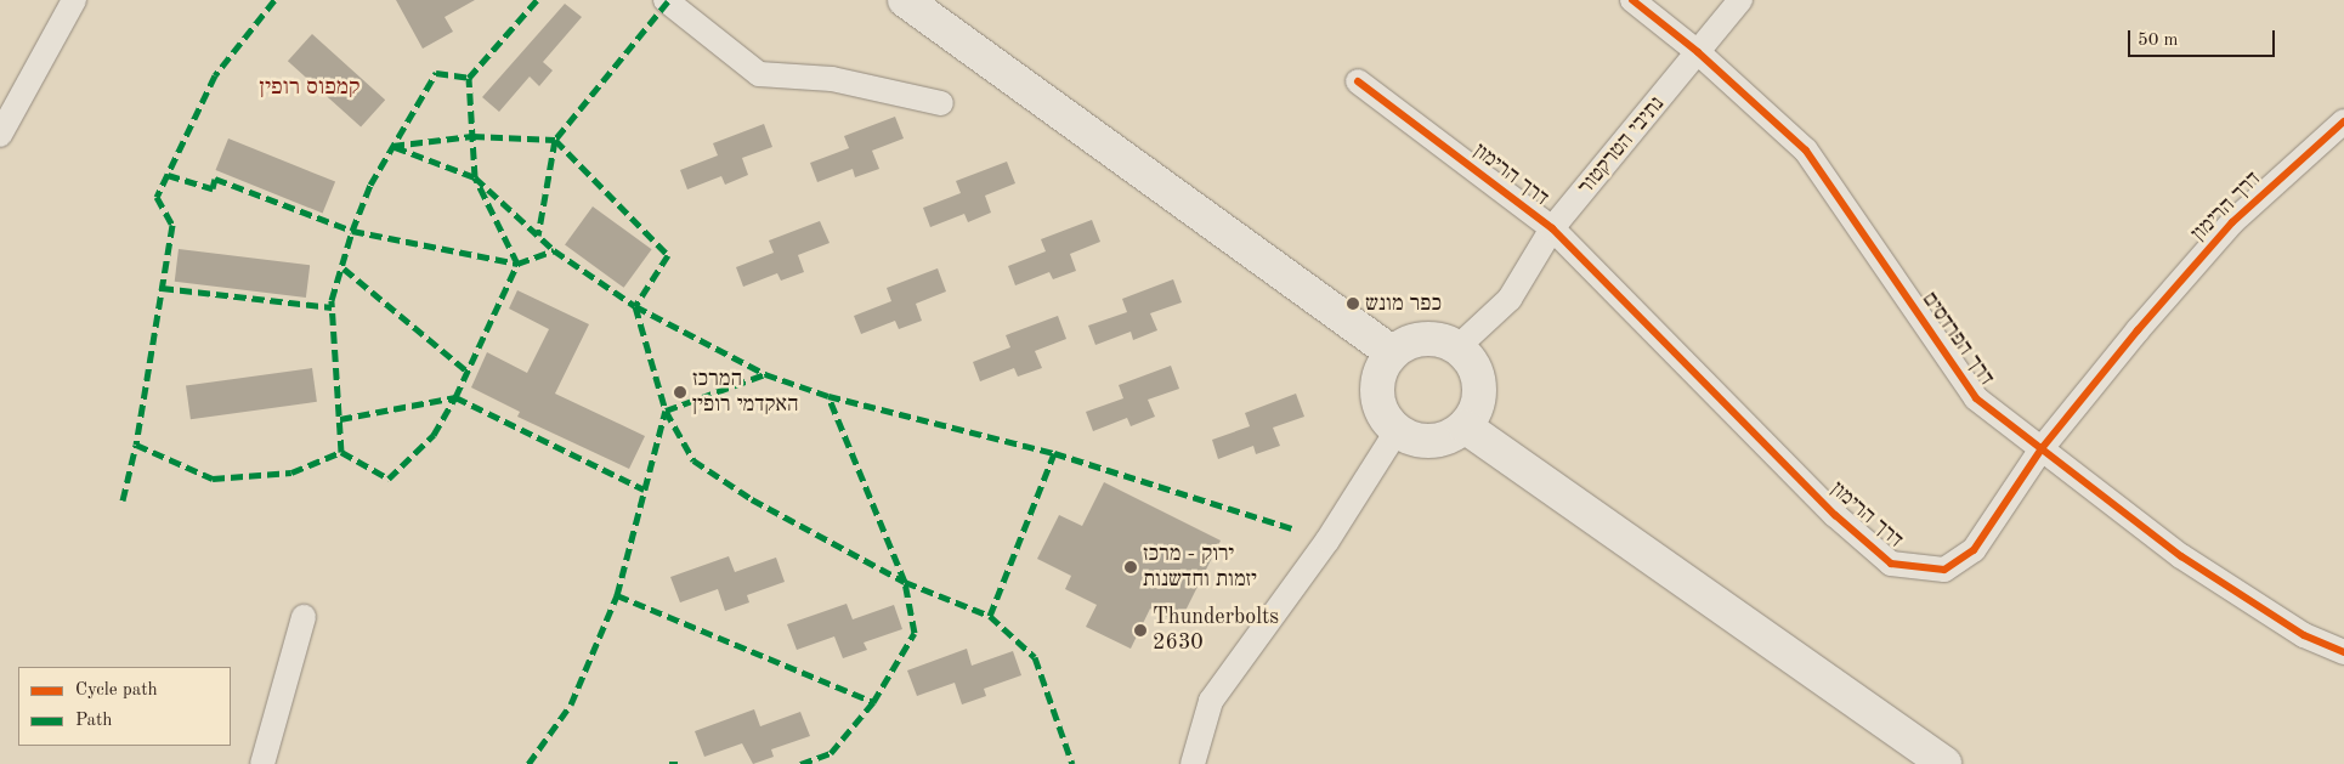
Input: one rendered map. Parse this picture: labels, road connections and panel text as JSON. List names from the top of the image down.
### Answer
{
  "streets": {
    "street": ["נתיבי הטרקטור", "דרך הרימון", "דרך הפרדסים"]
  },
  "crossings": [
    ["נתיבי הטרקטור", "דרך הרימון"],
    ["נתיבי הטרקטור", "דרך הפרדסים"],
    ["דרך הרימון", "דרך הפרדסים"]
  ],
  "districts": ["קמפוס רופין"],
  "places": [
    "כפר מונש",
    "המרכז האקדמי רופין",
    "ירוק - מרכז יזמות וחדשנות",
    "Thunderbolts 2630"
  ],
  "legend": ["Cycle path", "Path"],
  "scale_bar": "50 m"
}
